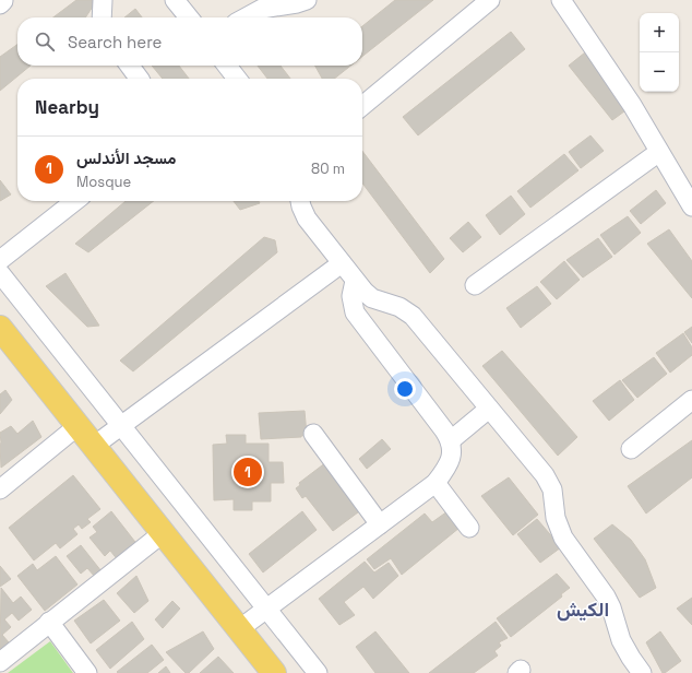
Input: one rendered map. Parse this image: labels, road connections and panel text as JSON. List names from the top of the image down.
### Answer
{
  "districts": ["الكيش"],
  "page": {
    "map_buttons": ["+", "−"],
    "search": "Search here",
    "heading": "Nearby",
    "list": [
      {
        "mark": "1",
        "name": "مسجد الأندلس",
        "note": "Mosque",
        "value": "80 m"
      }
    ],
    "pins": "1"
  }
}
